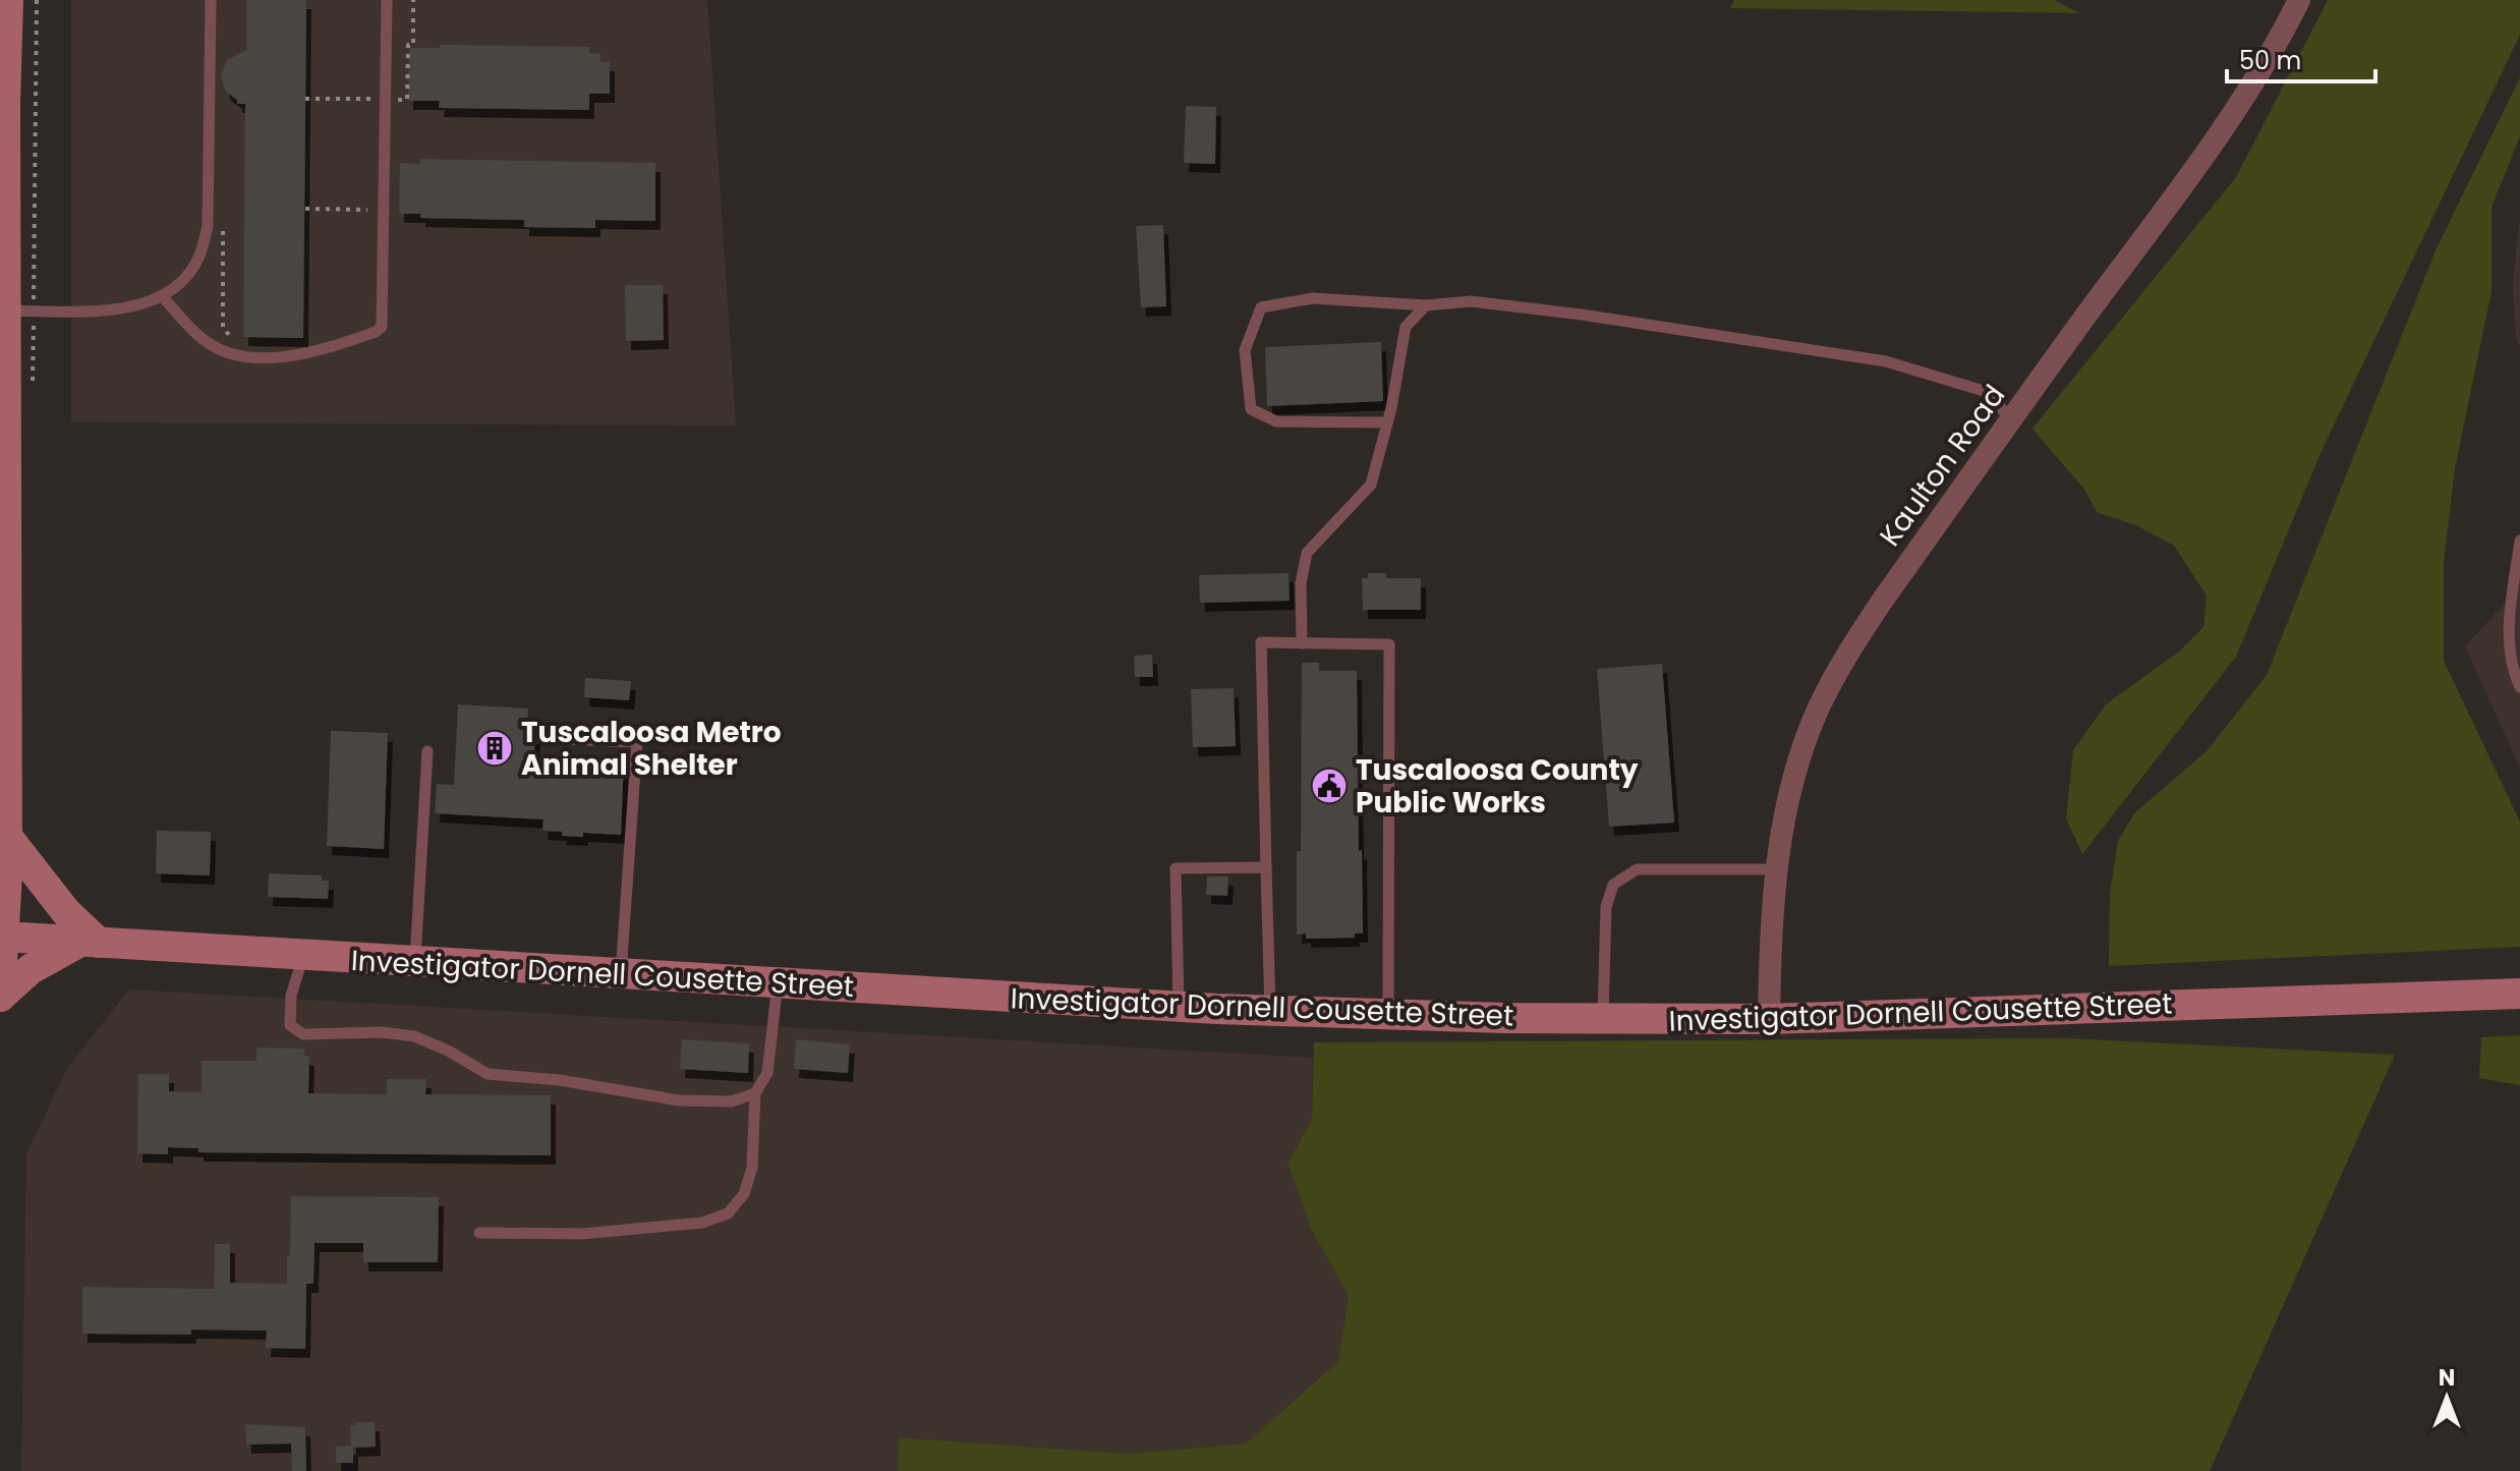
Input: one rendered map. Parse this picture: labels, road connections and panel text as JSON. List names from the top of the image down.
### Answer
{
  "streets": {
    "main road": ["Investigator Dornell Cousette Street"],
    "street": ["Kaulton Road"]
  },
  "crossings": [
    ["Kaulton Road", "Investigator Dornell Cousette Street"]
  ],
  "places": {
    "building": ["Tuscaloosa Metro Animal Shelter"],
    "public building": ["Tuscaloosa County Public Works"]
  },
  "scale_bar": "50 m",
  "north": "top"
}
